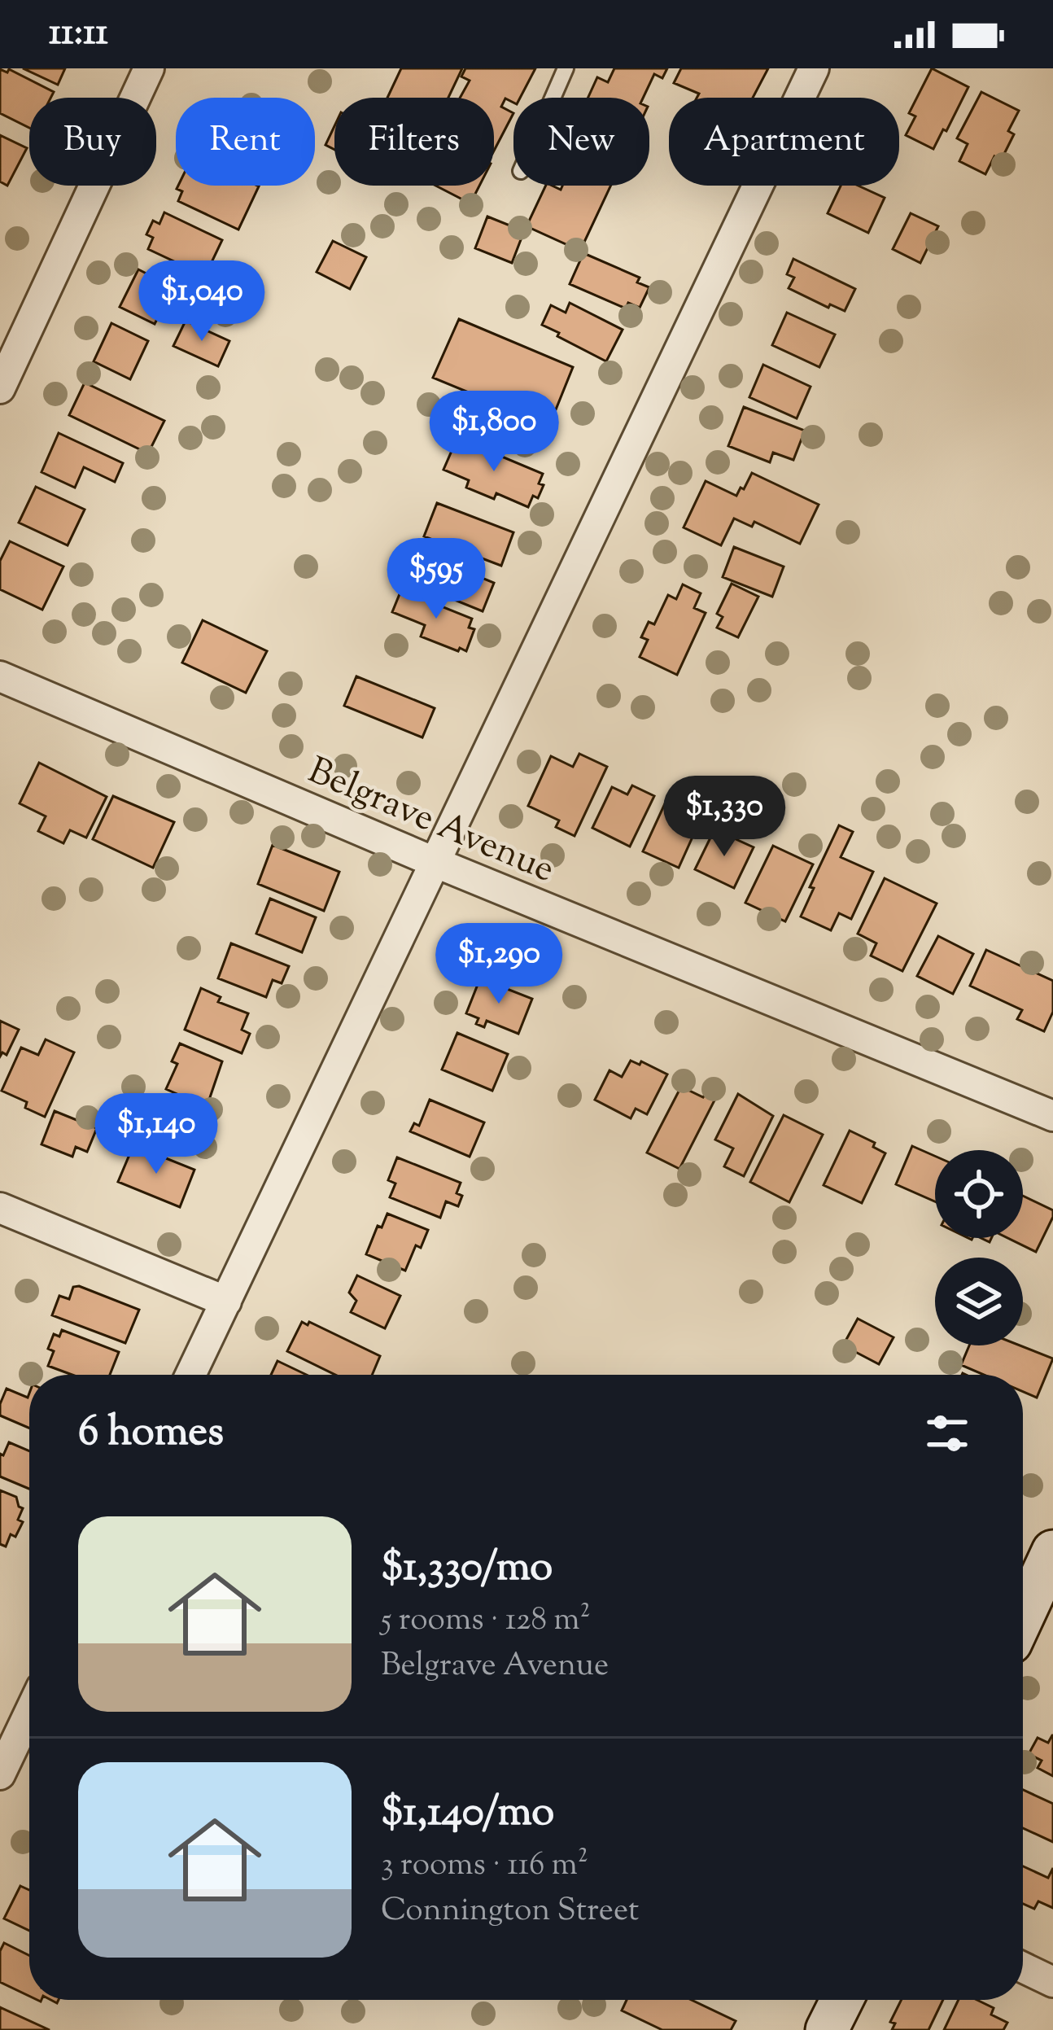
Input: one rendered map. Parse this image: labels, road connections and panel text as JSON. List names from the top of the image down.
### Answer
{
  "streets": {
    "street": ["Belgrave Avenue"]
  },
  "page": {
    "status": "11:11",
    "chip": [
      "Buy",
      "Rent",
      "Filters",
      "New",
      "Apartment"
    ],
    "price": [
      "$1,040",
      "$1,800",
      "$595",
      "$1,330",
      "$1,290",
      "$1,140"
    ],
    "heading": "6 homes",
    "list": [
      {
        "name": "$1,330/mo",
        "note": "5 rooms · 128 m² · Belgrave Avenue"
      },
      {
        "name": "$1,140/mo",
        "note": "3 rooms · 116 m² · Connington Street"
      }
    ]
  }
}
